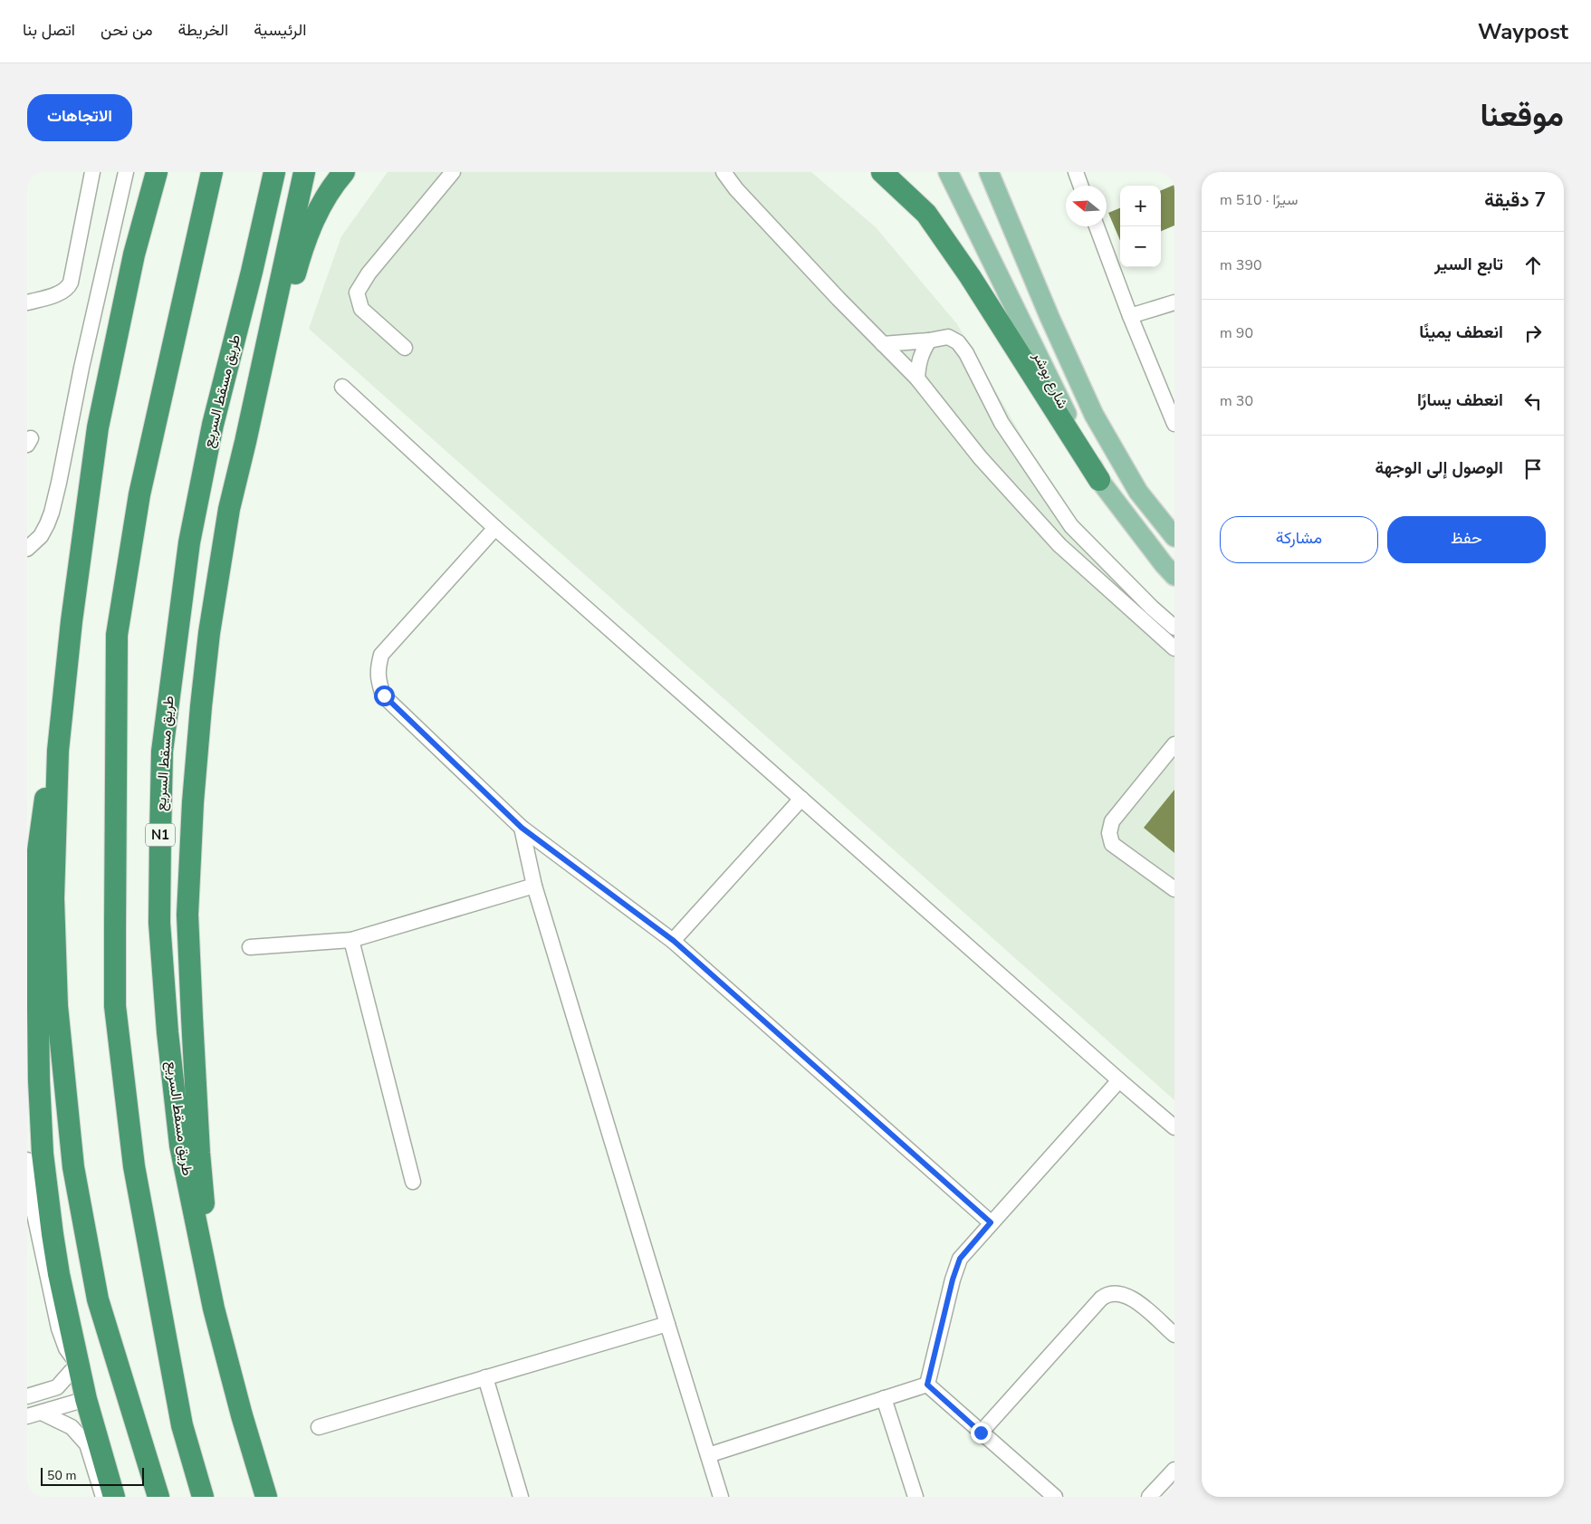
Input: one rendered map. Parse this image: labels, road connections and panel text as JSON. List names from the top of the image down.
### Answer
{
  "streets": {
    "highway": ["طريق مسقط السريع", "N1"],
    "main road": ["شارع بوشر"]
  },
  "scale_bar": "50 m",
  "north": "left",
  "page": {
    "header": "Waypost",
    "nav": [
      "الرئيسية",
      "الخريطة",
      "من نحن",
      "اتصل بنا"
    ],
    "title": "موقعنا",
    "buttons": [
      "الاتجاهات",
      ["حفظ", "مشاركة"]
    ],
    "heading": ["7 دقيقة", "سيرًا · 510 m"],
    "map_buttons": ["+", "−"],
    "list": [
      ["تابع السير", "390 m"],
      ["انعطف يمينًا", "90 m"],
      ["انعطف يسارًا", "30 m"],
      "الوصول إلى الوجهة"
    ],
    "scale": "50 m"
  }
}
